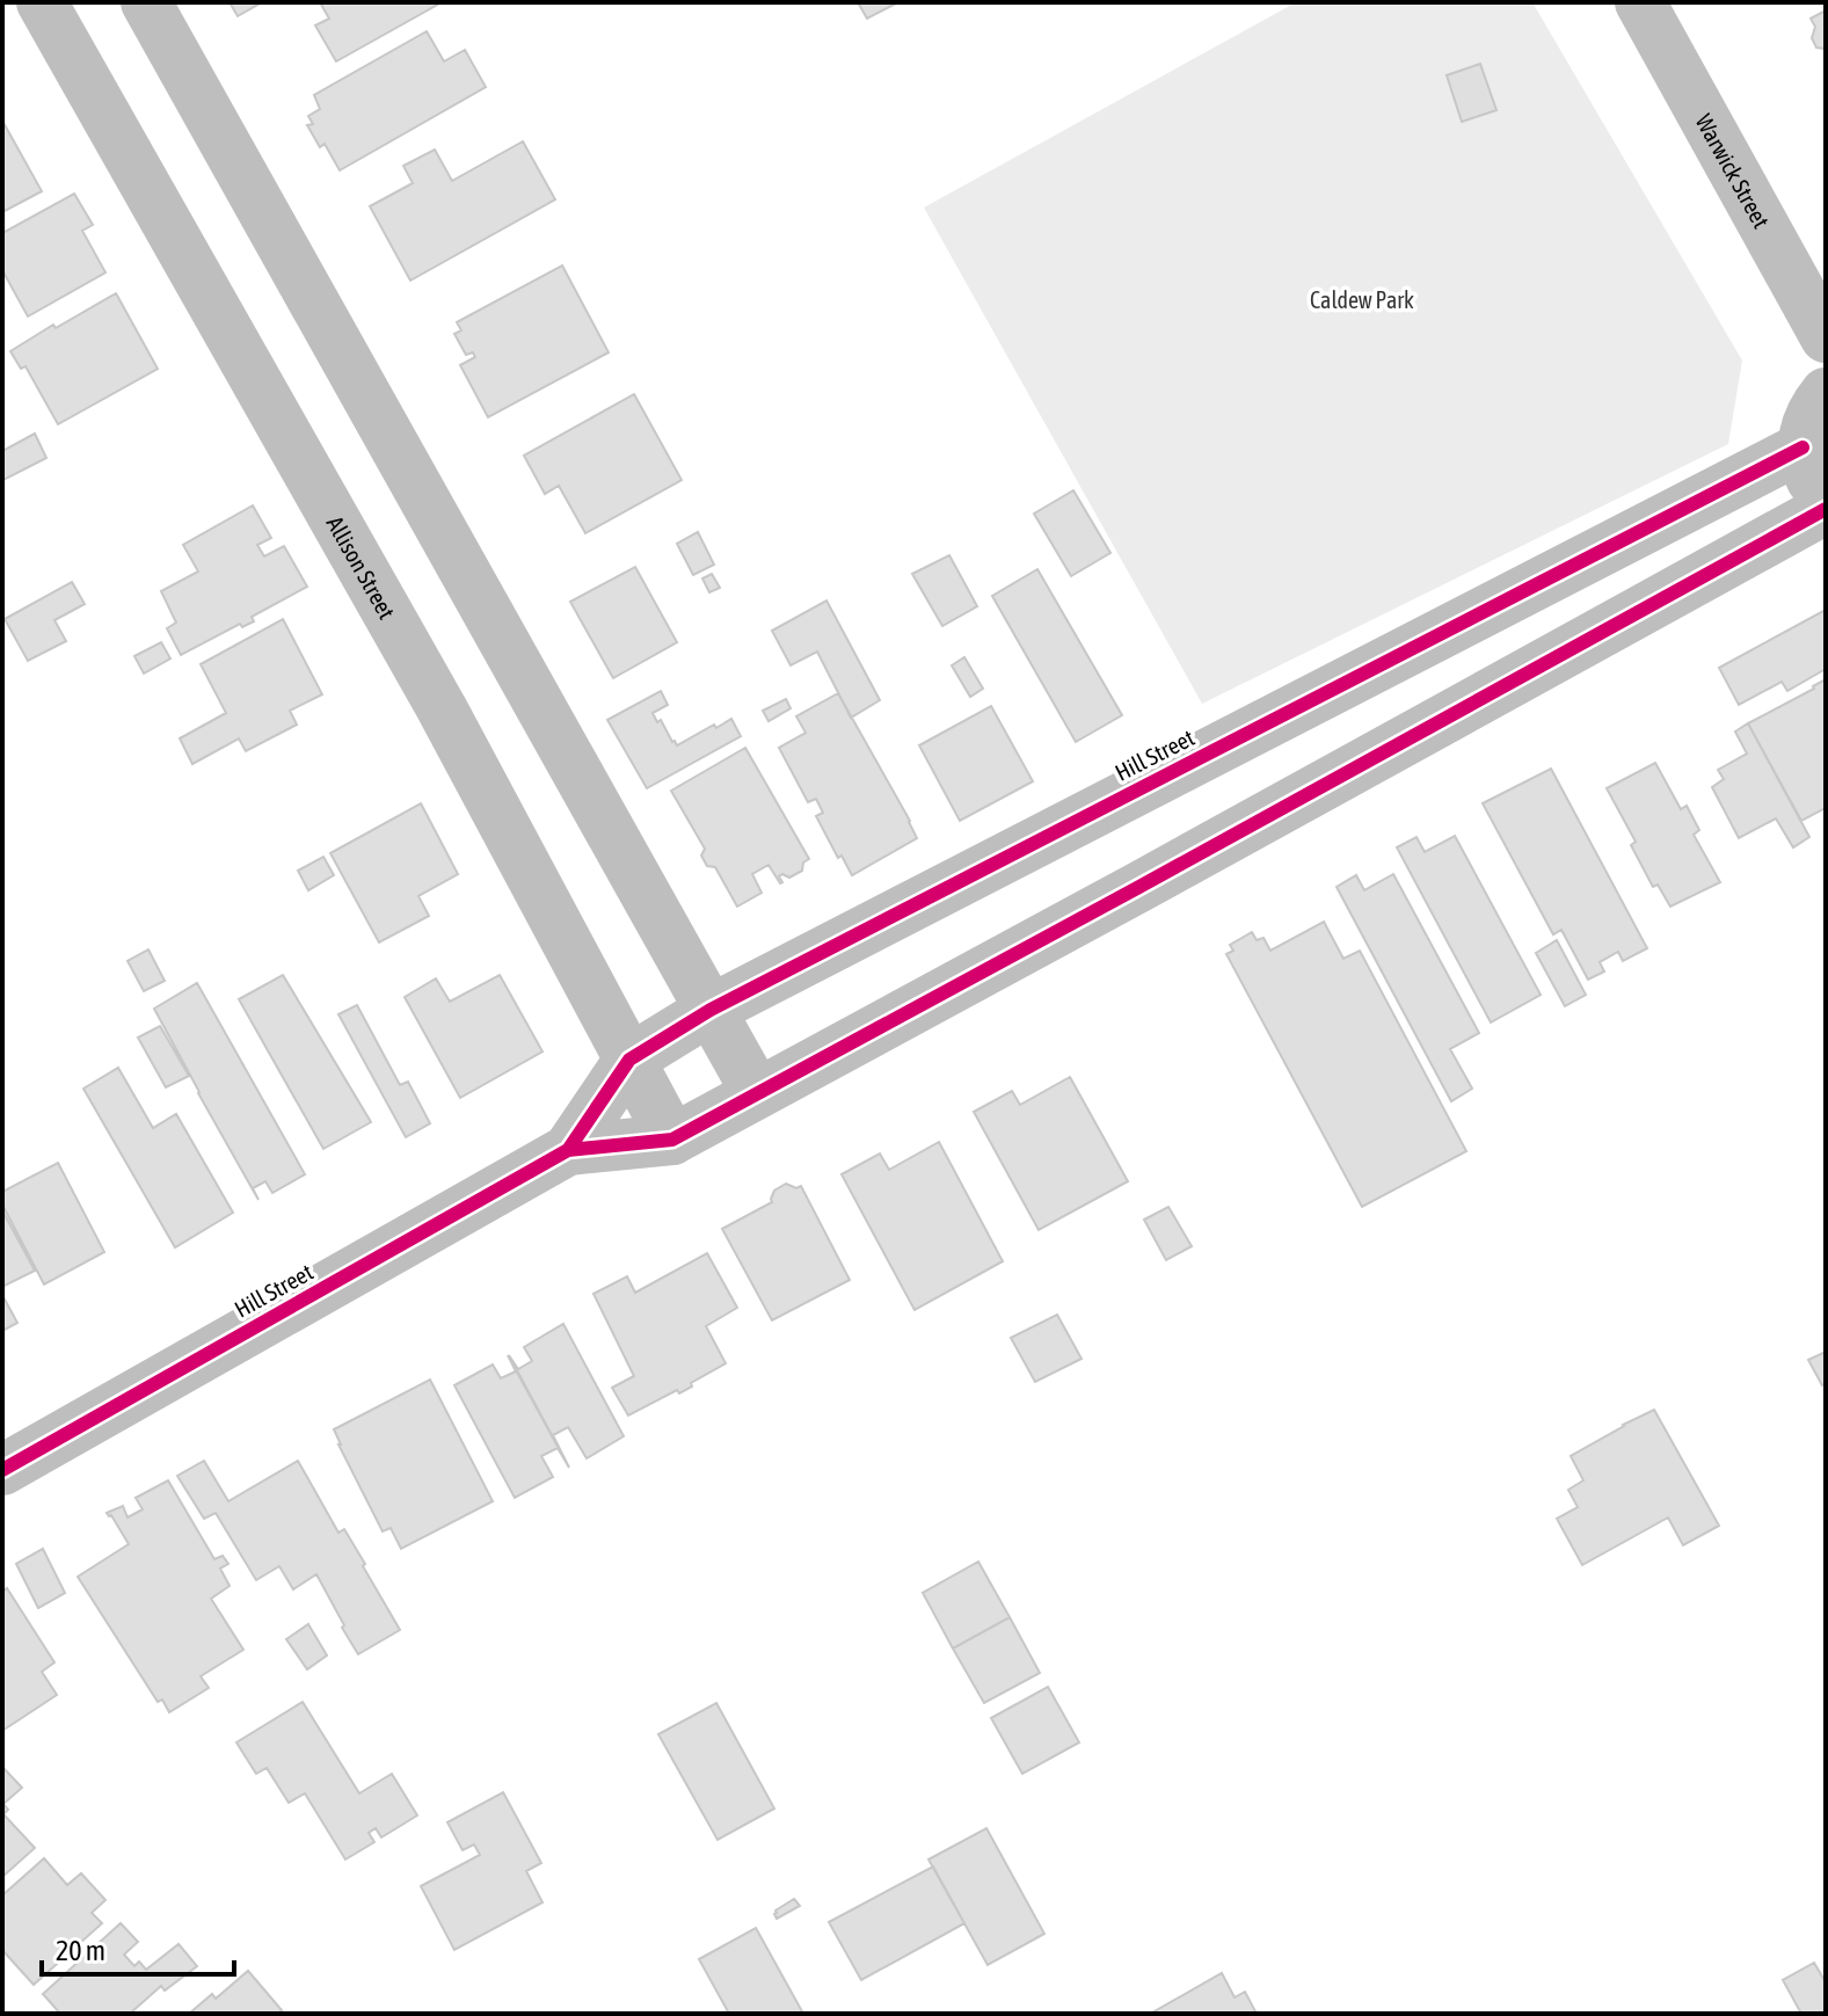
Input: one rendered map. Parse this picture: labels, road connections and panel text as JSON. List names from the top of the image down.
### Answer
{
  "streets": {
    "street": ["Warwick Street", "Allison Street", "Hill Street"]
  },
  "crossings": [
    ["Allison Street", "Hill Street"]
  ],
  "parks": ["Caldew Park"],
  "scale_bar": "20 m"
}
